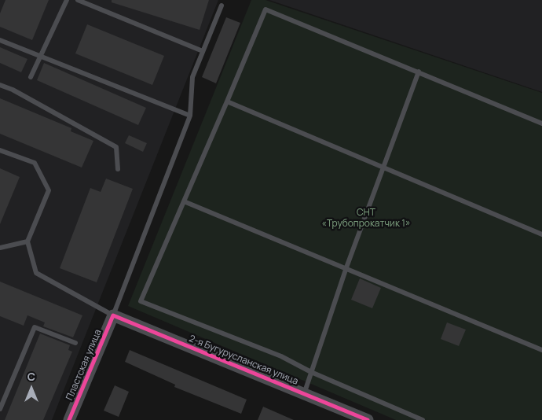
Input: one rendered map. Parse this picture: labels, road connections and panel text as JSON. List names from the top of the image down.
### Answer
{
  "streets": {
    "street": ["2-я Бугурусланская улица", "Пластская улица"]
  },
  "crossings": [
    ["2-я Бугурусланская улица", "Пластская улица"]
  ],
  "parks": ["СНТ «Трубопрокатчик 1»"],
  "north": "top"
}
